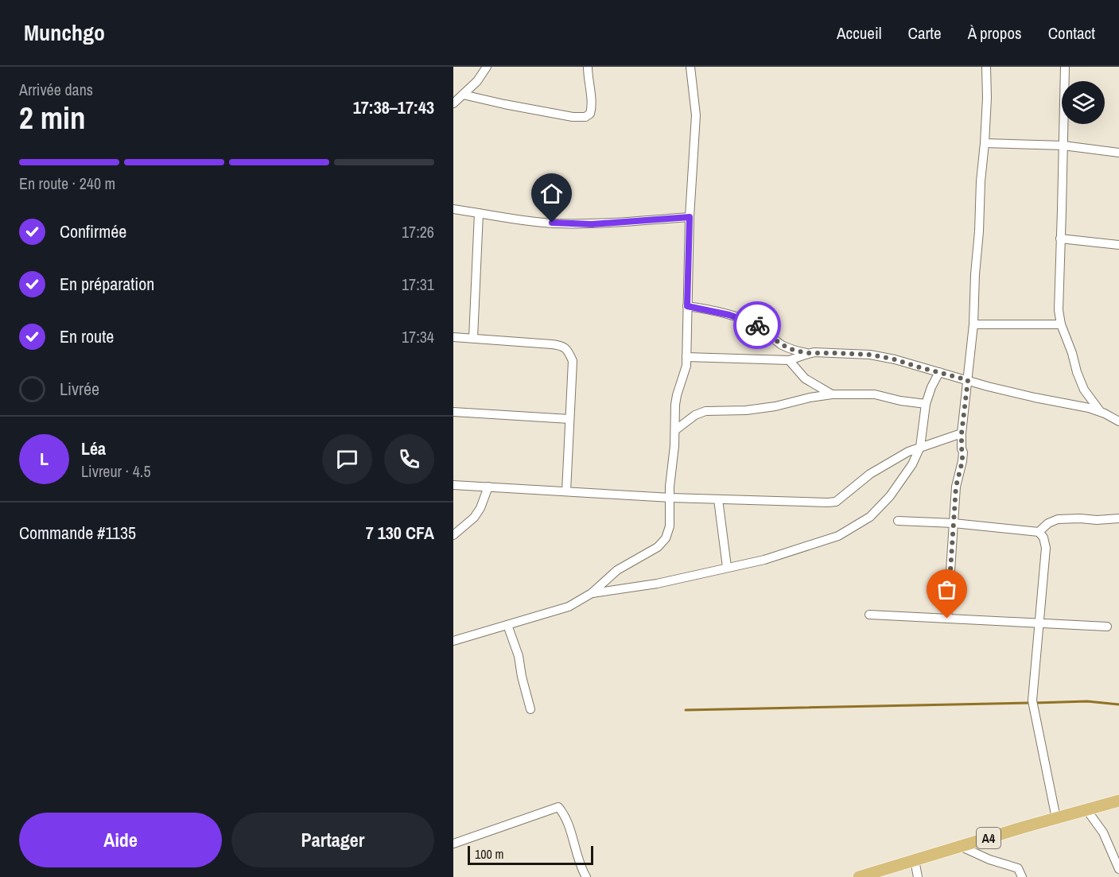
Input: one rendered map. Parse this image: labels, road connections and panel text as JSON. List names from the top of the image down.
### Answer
{
  "streets": {
    "main road": ["A4"]
  },
  "scale_bar": "100 m",
  "page": {
    "header": "Munchgo",
    "nav": [
      "Accueil",
      "Carte",
      "À propos",
      "Contact"
    ],
    "heading": ["2 min", "Arrivée dans", "17:38–17:43"],
    "panel": [
      "Léa",
      "Livreur · 4.5",
      "Commande #1135",
      "7 130 CFA"
    ],
    "bar": "En route · 240 m",
    "list": [
      ["Confirmée", "17:26"],
      ["En préparation", "17:31"],
      ["En route", "17:34"],
      "Livrée"
    ],
    "round": "L",
    "buttons": ["Aide", "Partager"],
    "scale": "100 m"
  }
}
